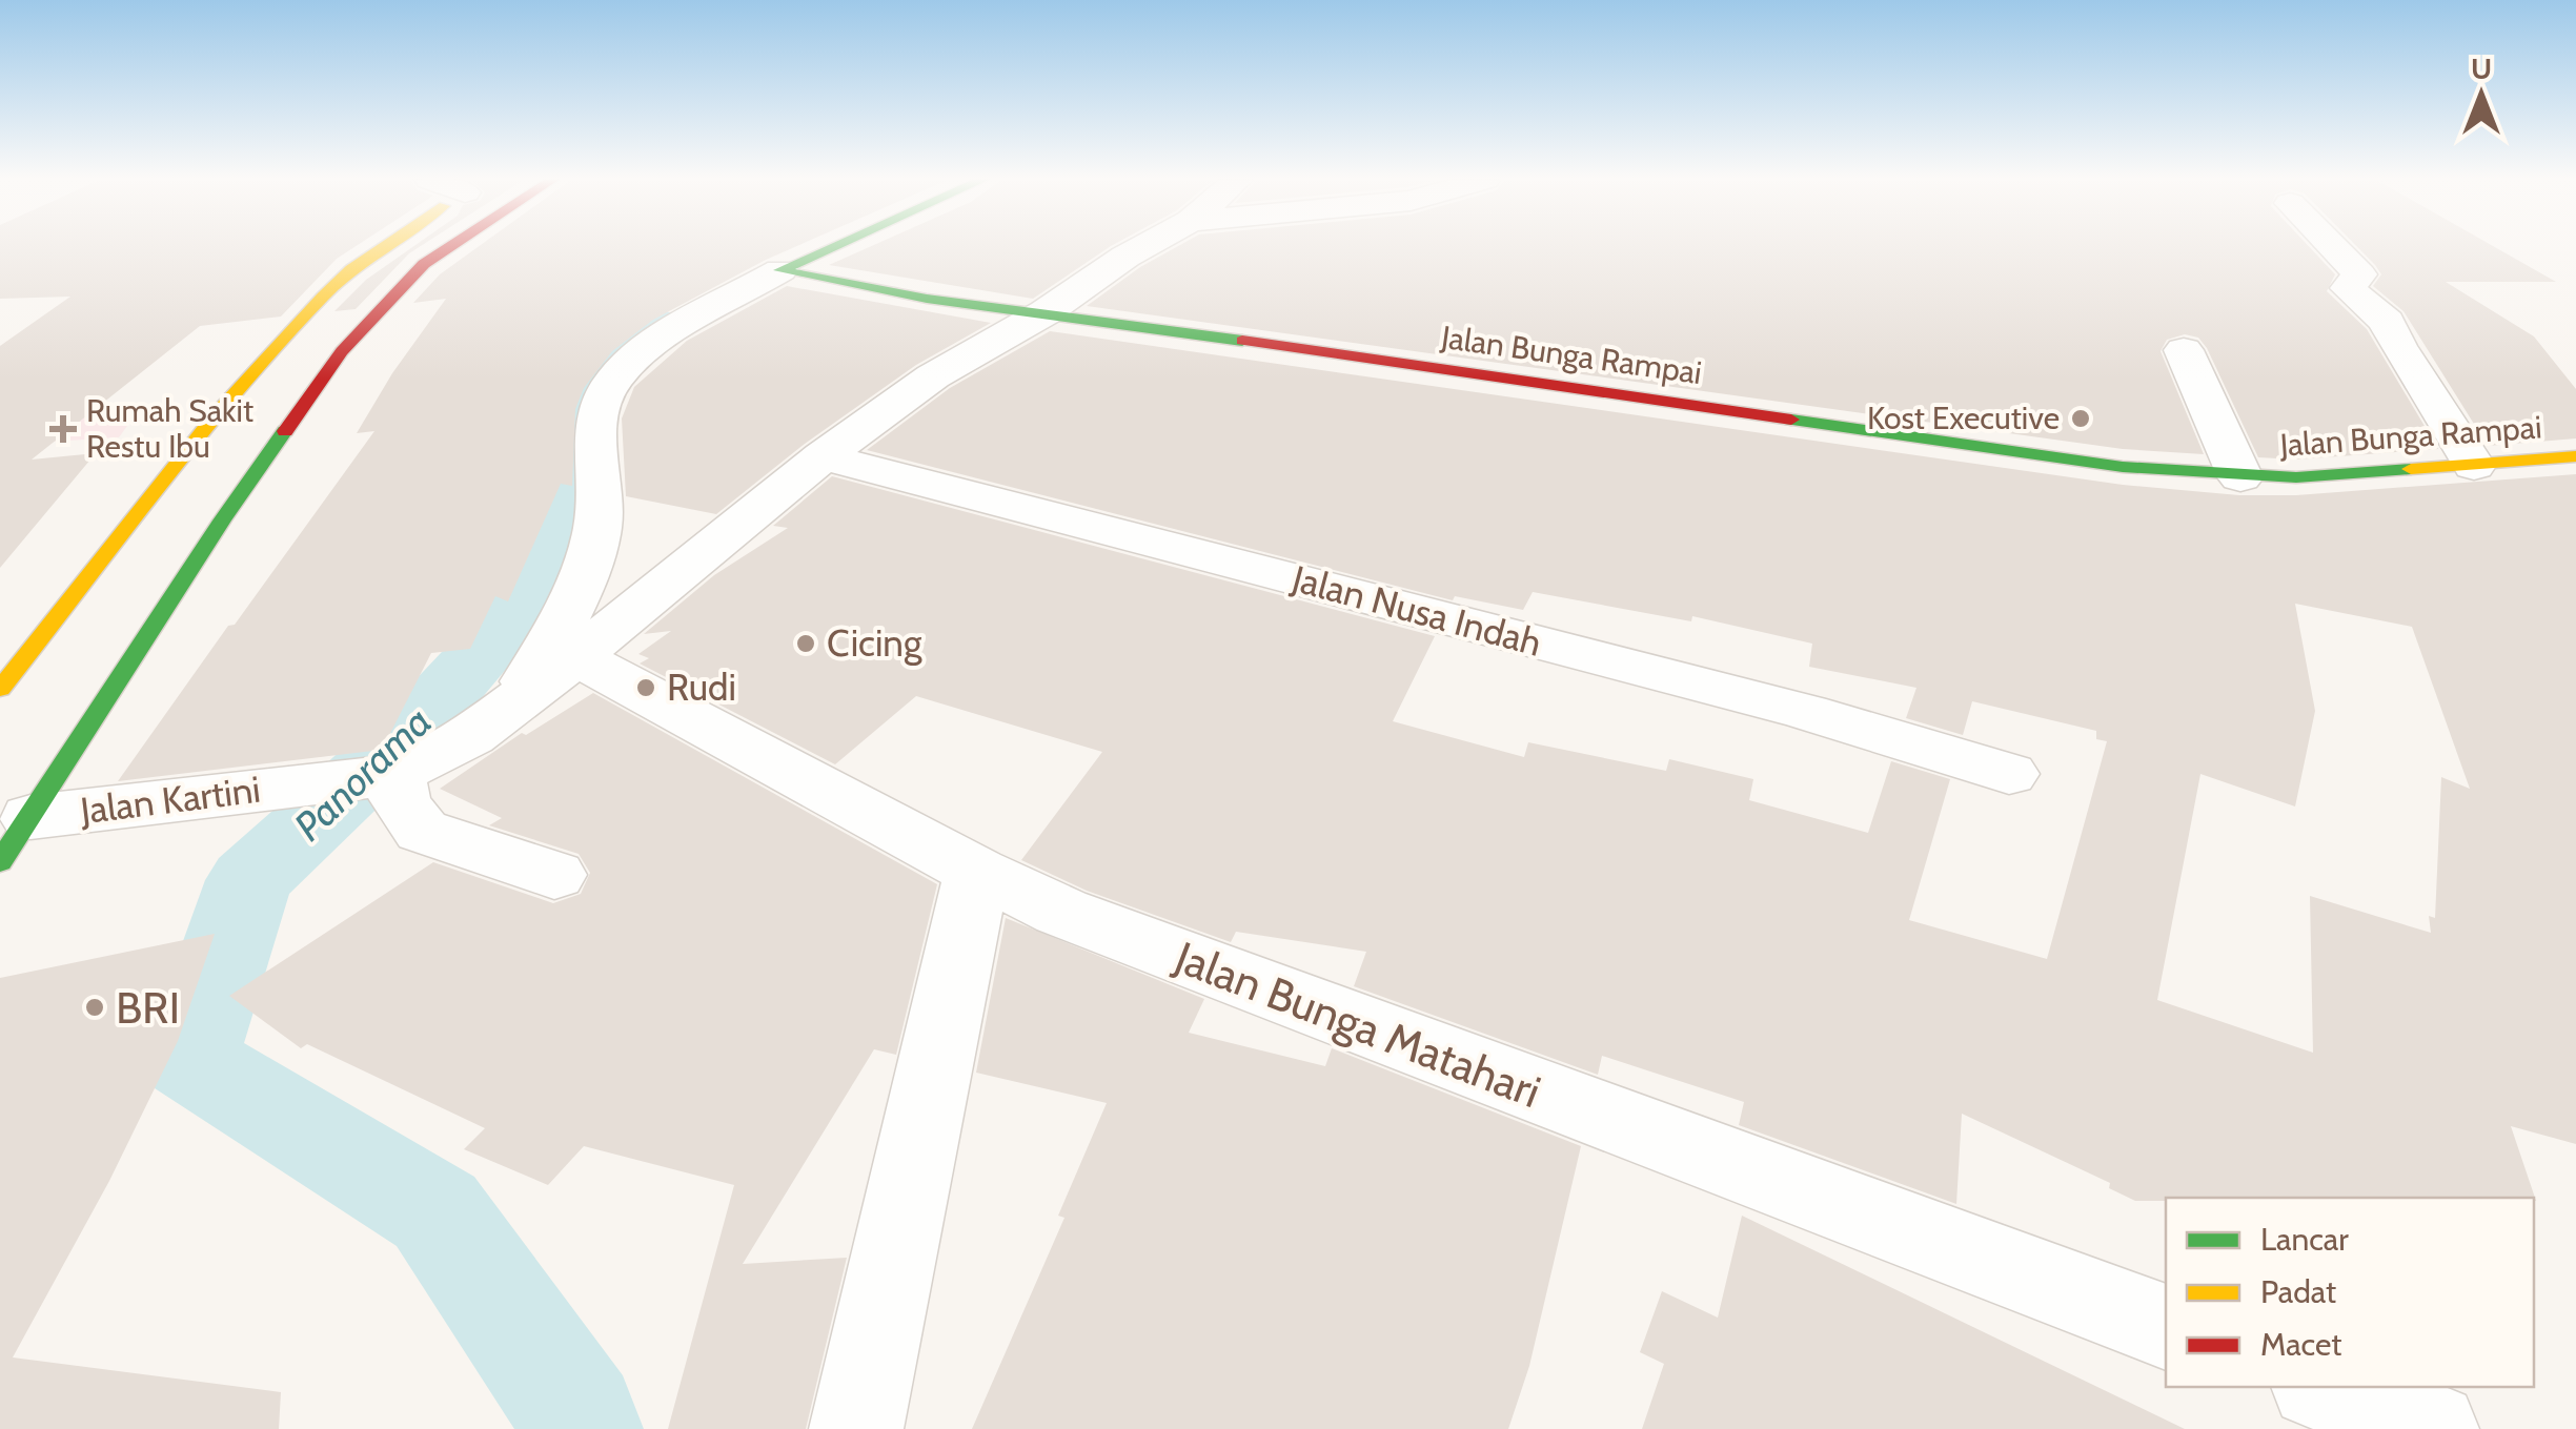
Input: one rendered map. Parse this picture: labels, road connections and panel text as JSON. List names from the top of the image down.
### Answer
{
  "streets": {
    "main road": ["Jalan Bunga Rampai"],
    "street": ["Jalan Nusa Indah", "Jalan Kartini", "Jalan Bunga Matahari"]
  },
  "water": ["Panorama"],
  "places": {
    "other": [
      "Kost Executive",
      "Cicing",
      "Rudi",
      "BRI"
    ],
    "health": ["Rumah Sakit Restu Ibu"]
  },
  "legend": ["Lancar", "Padat", "Macet"],
  "north": "top"
}
